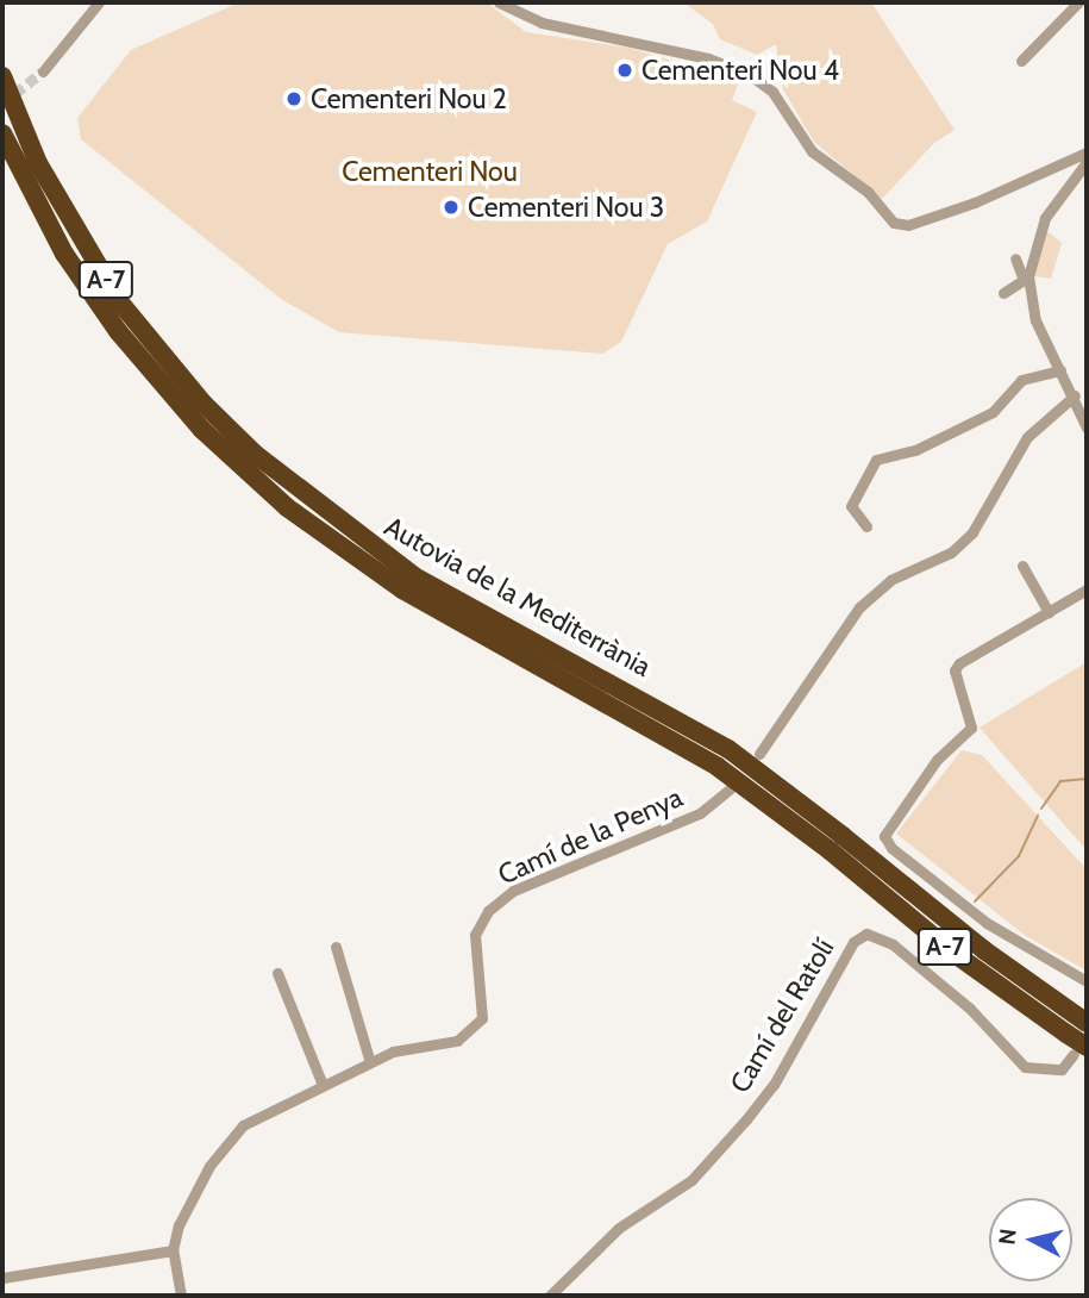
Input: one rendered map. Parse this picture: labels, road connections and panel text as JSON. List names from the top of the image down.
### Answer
{
  "streets": {
    "highway": ["A-7", "Autovia de la Mediterrània"],
    "street": ["Camí de la Penya", "Camí del Ratolí"]
  },
  "crossings": [
    ["Autovia de la Mediterrània", "Camí del Ratolí"]
  ],
  "parks": ["Cementeri Nou"],
  "places": ["Cementeri Nou 4", "Cementeri Nou 2", "Cementeri Nou 3"],
  "north": "left"
}
